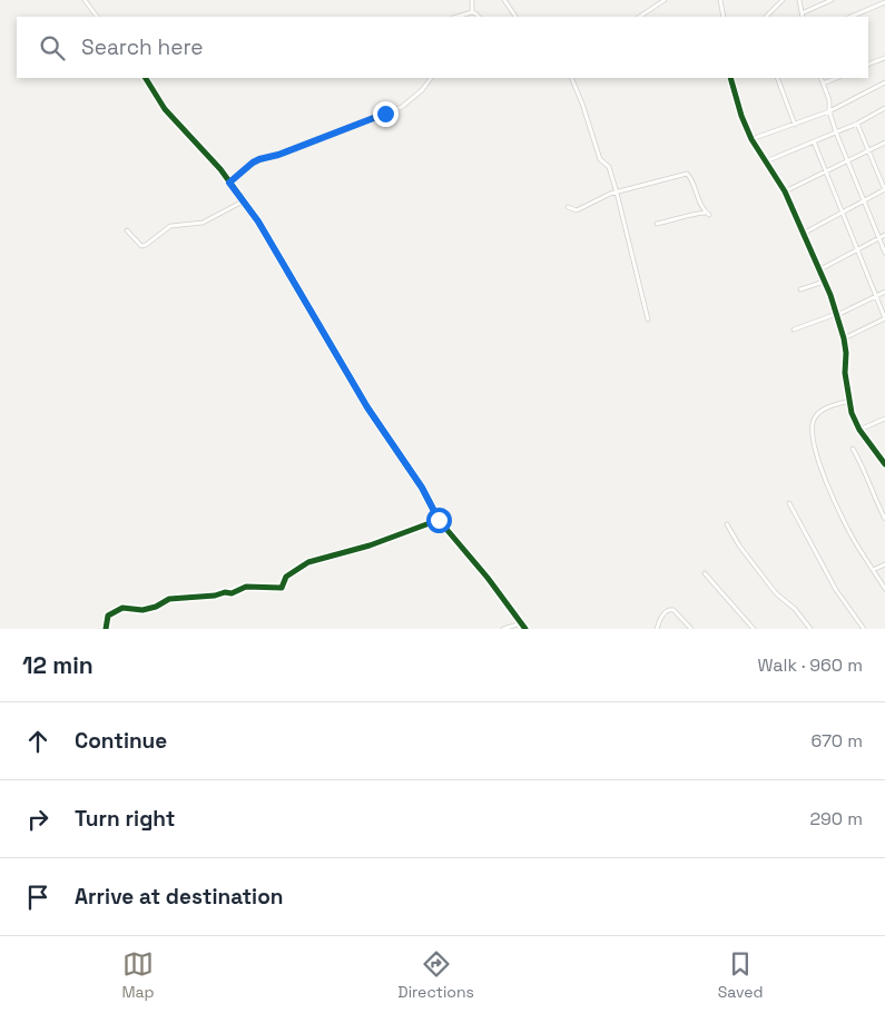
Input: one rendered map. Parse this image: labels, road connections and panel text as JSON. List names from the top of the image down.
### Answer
{
  "page": {
    "search": "Search here",
    "heading": ["12 min", "Walk · 960 m"],
    "list": [
      ["Continue", "670 m"],
      ["Turn right", "290 m"],
      "Arrive at destination"
    ],
    "nav": ["Map", "Directions", "Saved"]
  }
}
